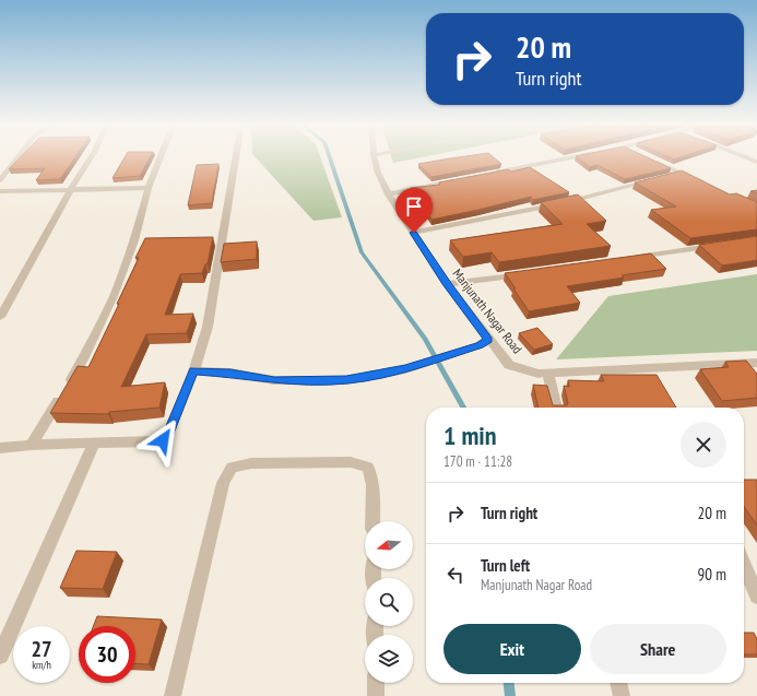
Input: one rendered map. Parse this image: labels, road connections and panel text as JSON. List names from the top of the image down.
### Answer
{
  "streets": {
    "street": ["Manjunath Nagar Road"]
  },
  "north": "left",
  "page": {
    "turn": ["20 m", "Turn right"],
    "heading": ["1 min", "170 m · 11:28"],
    "list": [
      {
        "name": "Turn right",
        "value": "20 m"
      },
      {
        "name": "Turn left",
        "note": "Manjunath Nagar Road",
        "value": "90 m"
      }
    ],
    "buttons": ["Exit", "Share"],
    "speed": "27 km/h",
    "limit": "30"
  }
}
